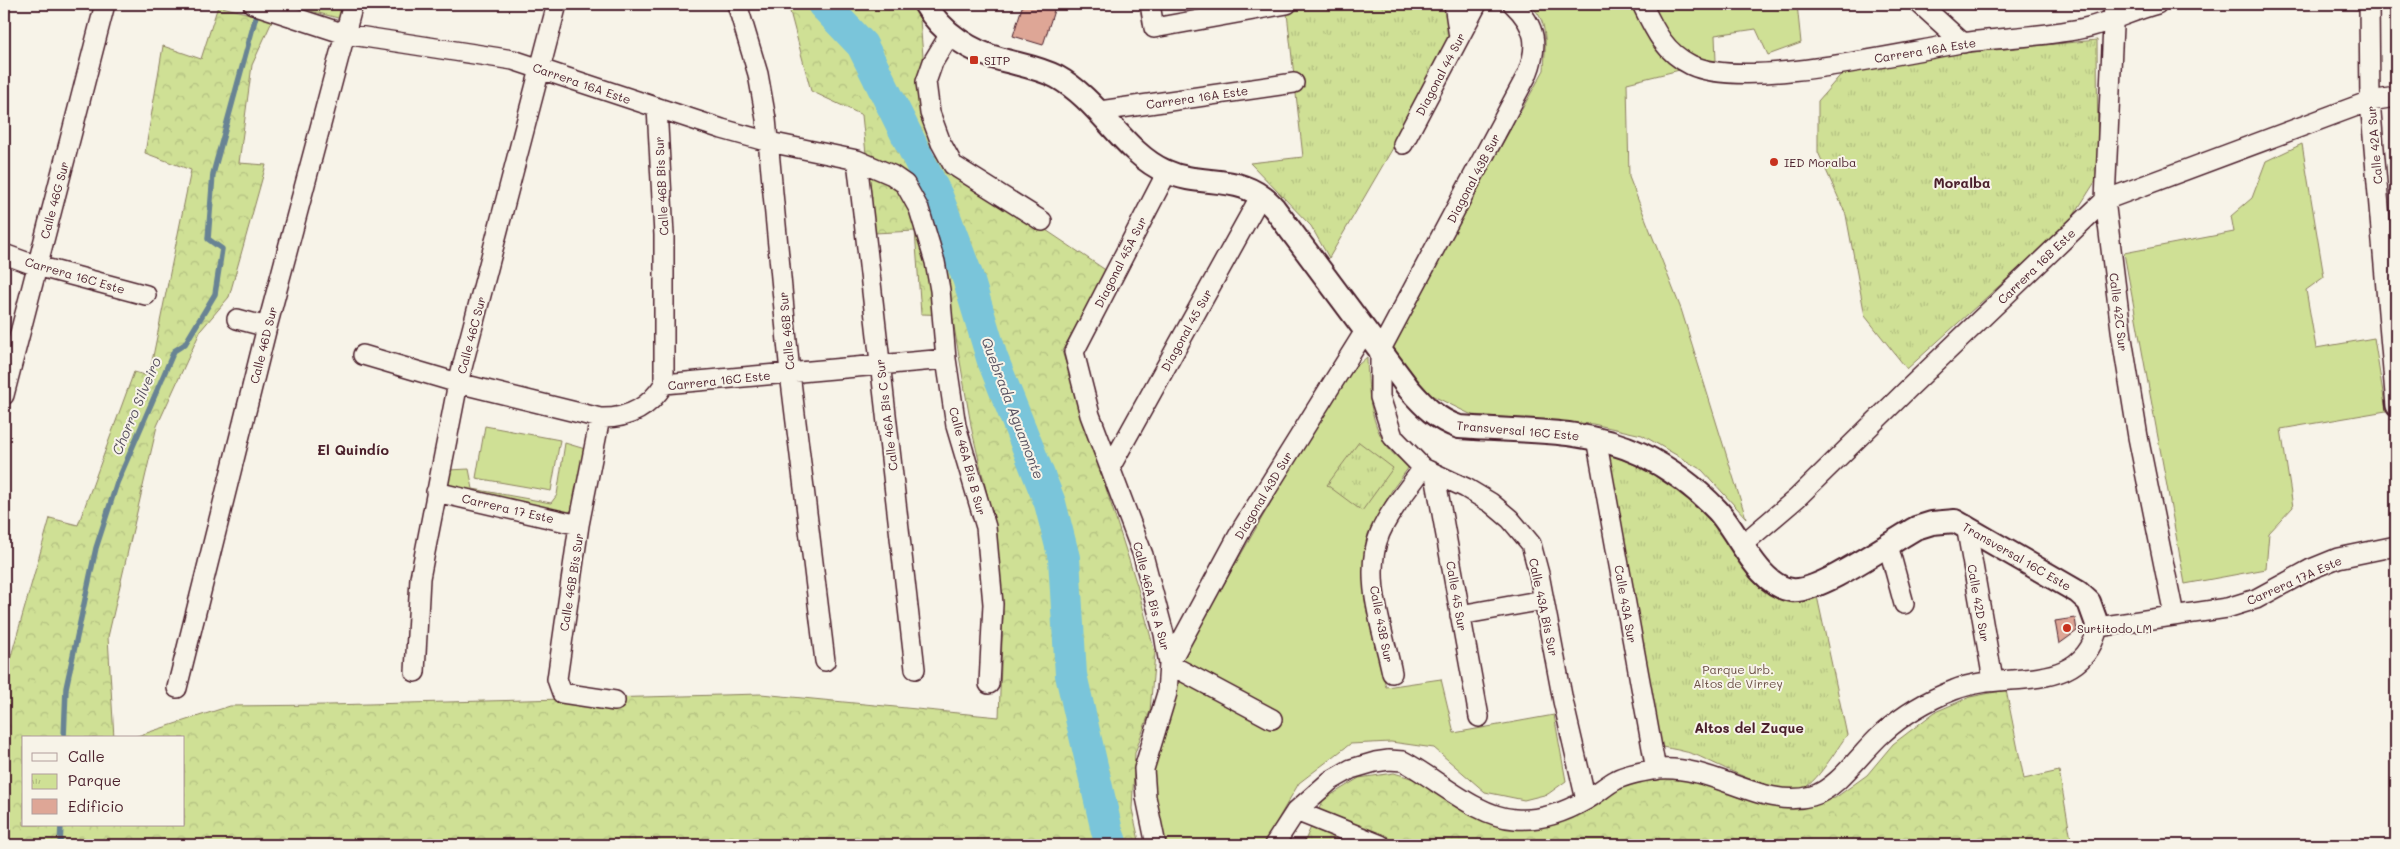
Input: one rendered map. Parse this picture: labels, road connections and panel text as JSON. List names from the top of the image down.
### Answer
{
  "streets": {
    "street": [
      "Carrera 16A Este",
      "Diagonal 44 Sur",
      "Calle 42A Sur",
      "Diagonal 43B Sur",
      "Calle 46B Bis Sur",
      "Calle 46G Sur",
      "Diagonal 45A Sur",
      "Carrera 16B Este",
      "Carrera 16C Este",
      "Calle 42C Sur",
      "Diagonal 45 Sur",
      "Calle 46B Sur",
      "Calle 46C Sur",
      "Calle 46D Sur",
      "Calle 46A Bis C Sur",
      "Transversal 16C Este",
      "Calle 46A Bis B Sur",
      "Diagonal 43D Sur",
      "Carrera 17 Este",
      "Carrera 17A Este",
      "Calle 46A Bis A Sur",
      "Calle 45 Sur",
      "Calle 42D Sur",
      "Calle 43A Sur",
      "Calle 43A Bis Sur",
      "Calle 43B Sur"
    ]
  },
  "crossings": [
    ["Carrera 16A Este", "Calle 46B Bis Sur"],
    ["Carrera 16A Este", "Calle 42C Sur"],
    ["Carrera 16A Este", "Calle 46B Sur"],
    ["Carrera 16A Este", "Calle 46C Sur"],
    ["Carrera 16A Este", "Calle 46D Sur"],
    ["Carrera 16A Este", "Calle 46A Bis C Sur"],
    ["Carrera 16A Este", "Transversal 16C Este"],
    ["Carrera 16A Este", "Calle 46A Bis B Sur"],
    ["Calle 42A Sur", "Carrera 16B Este"],
    ["Diagonal 43B Sur", "Transversal 16C Este"],
    ["Calle 46B Bis Sur", "Carrera 16C Este"],
    ["Calle 46B Bis Sur", "Carrera 17 Este"],
    ["Calle 46G Sur", "Carrera 16C Este"],
    ["Diagonal 45A Sur", "Transversal 16C Este"],
    ["Diagonal 45A Sur", "Calle 46A Bis A Sur"],
    ["Carrera 16B Este", "Calle 42C Sur"],
    ["Carrera 16B Este", "Transversal 16C Este"],
    ["Carrera 16C Este", "Calle 46B Sur"],
    ["Carrera 16C Este", "Calle 46C Sur"],
    ["Carrera 16C Este", "Calle 46A Bis C Sur"],
    ["Carrera 16C Este", "Calle 46A Bis B Sur"],
    ["Calle 42C Sur", "Carrera 17A Este"],
    ["Diagonal 45 Sur", "Transversal 16C Este"],
    ["Diagonal 45 Sur", "Calle 46A Bis A Sur"],
    ["Calle 46C Sur", "Carrera 17 Este"],
    ["Transversal 16C Este", "Diagonal 43D Sur"],
    ["Transversal 16C Este", "Carrera 17A Este"],
    ["Transversal 16C Este", "Calle 42D Sur"],
    ["Transversal 16C Este", "Calle 43A Sur"],
    ["Diagonal 43D Sur", "Calle 46A Bis A Sur"],
    ["Calle 45 Sur", "Calle 43A Bis Sur"],
    ["Calle 45 Sur", "Calle 43B Sur"],
    ["Calle 43A Bis Sur", "Calle 43B Sur"]
  ],
  "districts": ["Moralba", "El Quindío", "Altos del Zuque"],
  "water": ["Chorro Silveiro", "Quebrada Aguamonte"],
  "parks": ["Parque Urb. Altos de Virrey"],
  "places": {
    "transit": ["SITP"],
    "other": ["IED Moralba", "Surtitodo LM"]
  },
  "legend": ["Calle", "Parque", "Edificio"]
}
